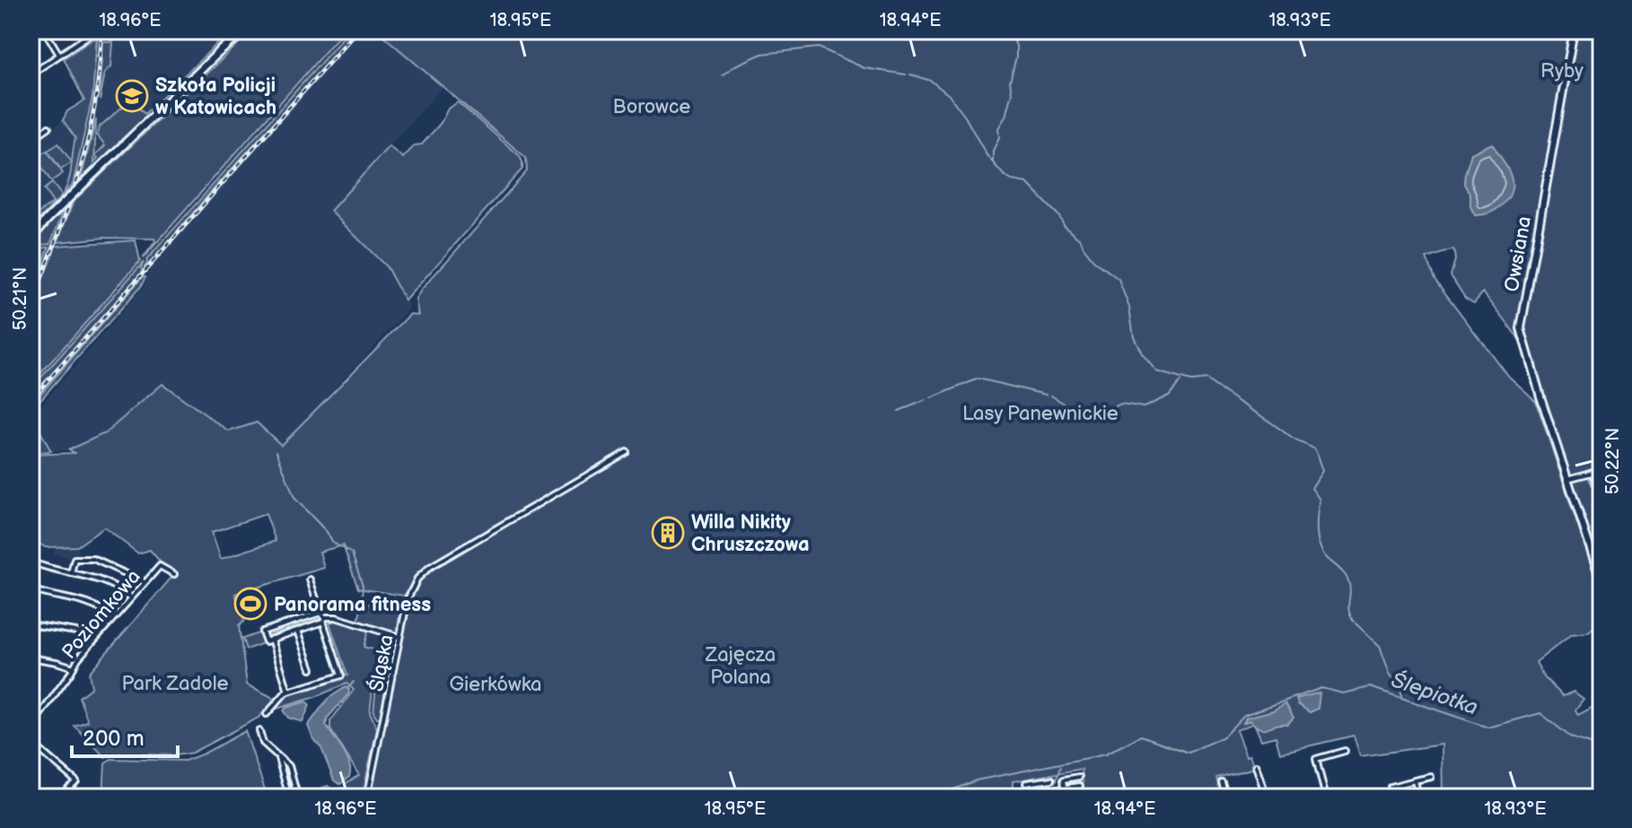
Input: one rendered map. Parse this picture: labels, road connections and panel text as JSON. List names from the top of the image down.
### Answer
{
  "streets": {
    "street": ["Owsiana", "Poziomkowa", "Śląska"]
  },
  "water": ["Ślepiotka"],
  "parks": [
    "Ryby",
    "Borowce",
    "Lasy Panewnickie",
    "Zajęcza Polana",
    "Park Zadole",
    "Gierkówka"
  ],
  "places": {
    "school or university": ["Szkoła Policji w Katowicach"],
    "building": ["Willa Nikity Chruszczowa"],
    "sports": ["Panorama fitness"]
  },
  "scale_bar": "200 m",
  "coordinates": [
    "18.96°E",
    "18.95°E",
    "18.94°E",
    "18.93°E",
    "50.21°N",
    "50.22°N"
  ]
}
